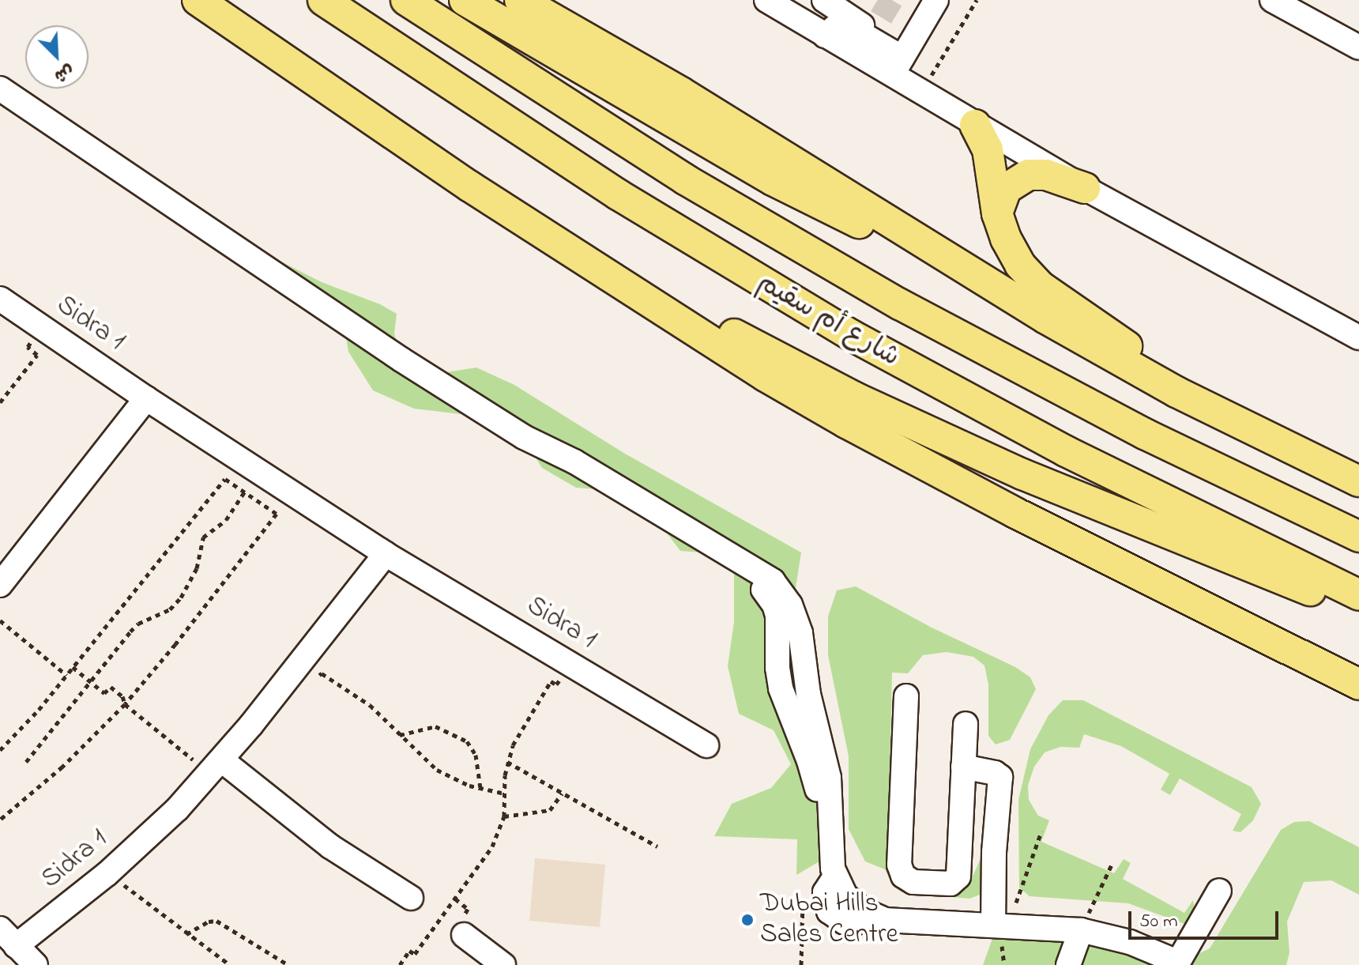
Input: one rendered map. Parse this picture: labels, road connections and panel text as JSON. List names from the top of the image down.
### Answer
{
  "streets": {
    "main road": ["شارع أم سقيم"],
    "street": ["Sidra 1"]
  },
  "places": ["Dubai Hills Sales Centre"],
  "scale_bar": "50 m",
  "north": "bottom right"
}
